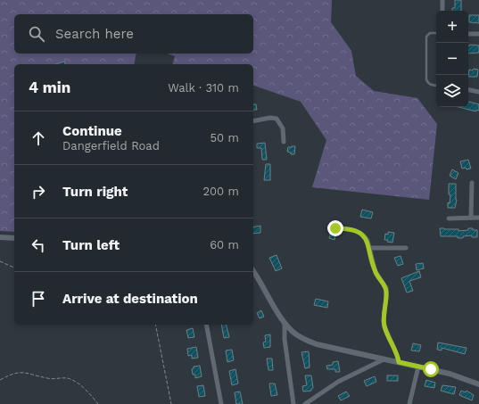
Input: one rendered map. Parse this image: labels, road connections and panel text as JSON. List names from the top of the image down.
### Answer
{
  "page": {
    "map_buttons": ["+", "−"],
    "search": "Search here",
    "heading": ["4 min", "Walk · 310 m"],
    "list": [
      ["Continue", "Dangerfield Road", "50 m"],
      ["Turn right", "200 m"],
      ["Turn left", "60 m"],
      "Arrive at destination"
    ]
  }
}
